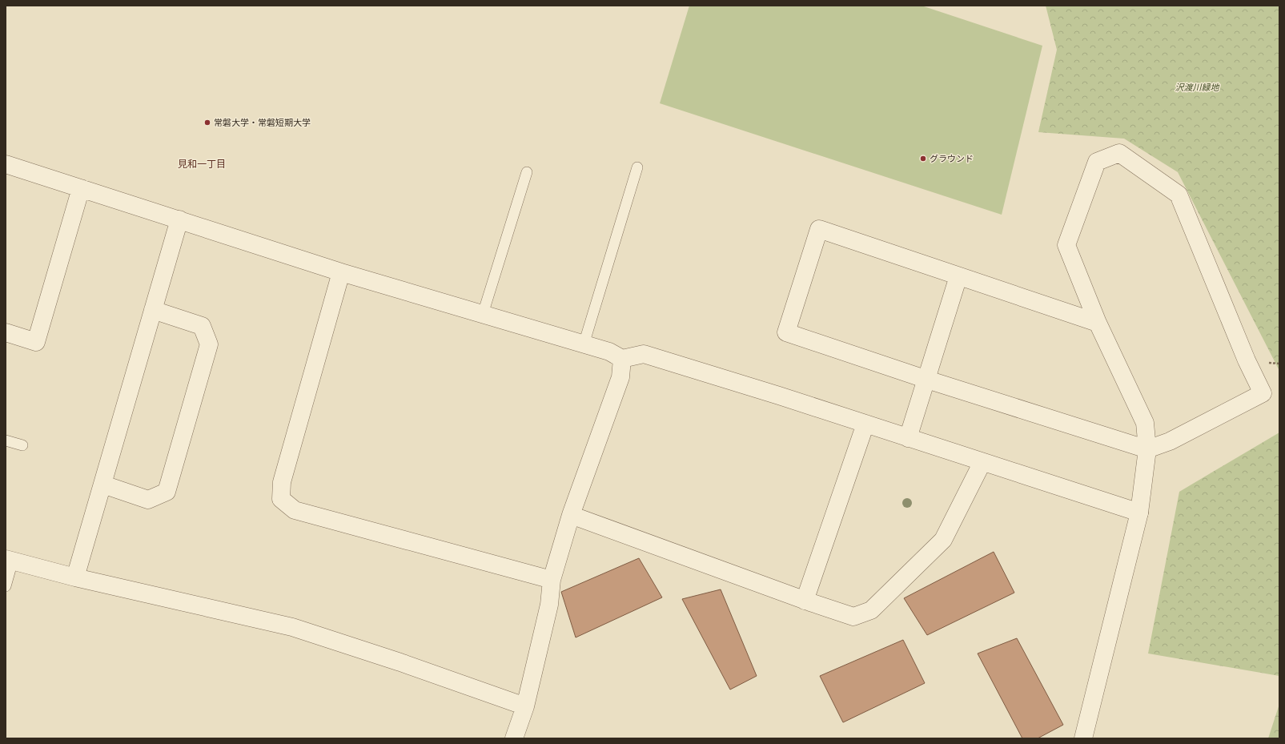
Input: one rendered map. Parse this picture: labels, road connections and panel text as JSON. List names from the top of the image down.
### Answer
{
  "districts": ["見和一丁目"],
  "parks": ["沢渡川緑地"],
  "places": ["常磐大学・常磐短期大学", "グラウンド"]
}
